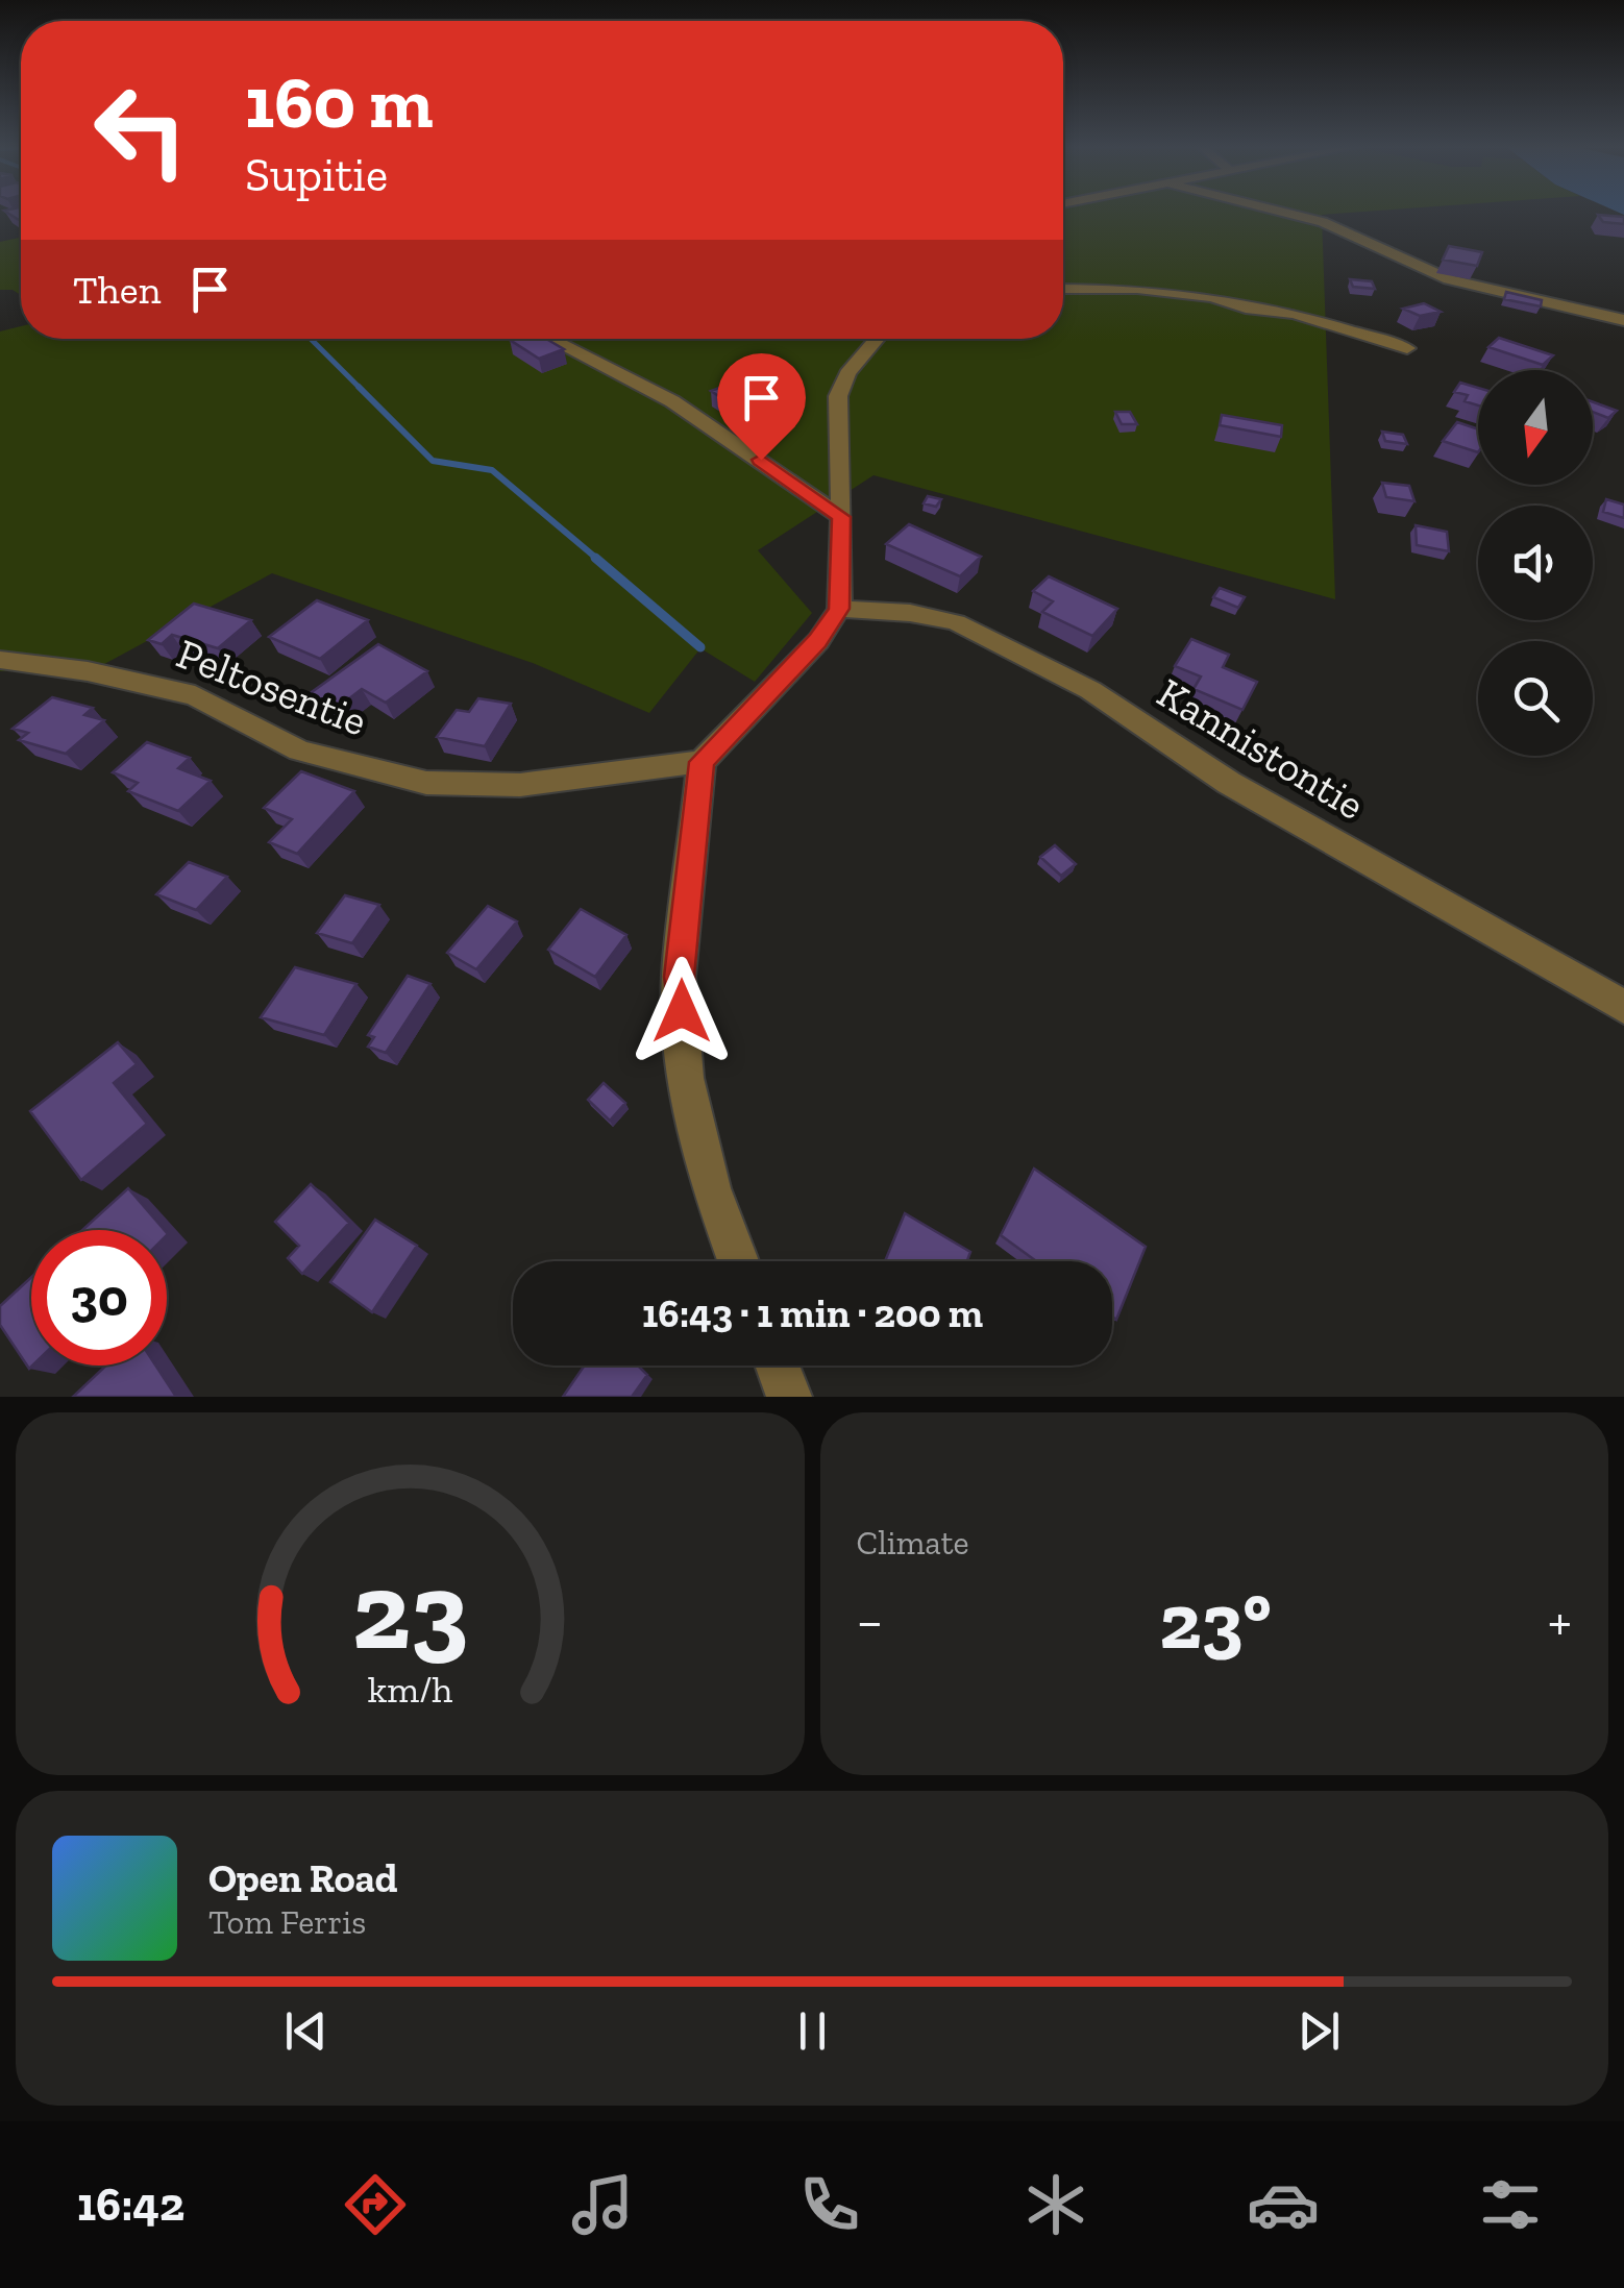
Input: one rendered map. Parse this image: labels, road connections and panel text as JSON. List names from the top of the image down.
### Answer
{
  "streets": {
    "street": ["Peltosentie", "Kannistontie"]
  },
  "north": "bottom",
  "page": {
    "turn": ["160 m", "Supitie"],
    "then": "Then",
    "limit": "30",
    "trip": "16:43 · 1 min · 200 m",
    "tile": "Climate",
    "heat": ["−", "23°", "+"],
    "song": ["Open Road", "Tom Ferris"],
    "tabs": "16:42",
    "gauge": ["23", "km/h"]
  }
}
